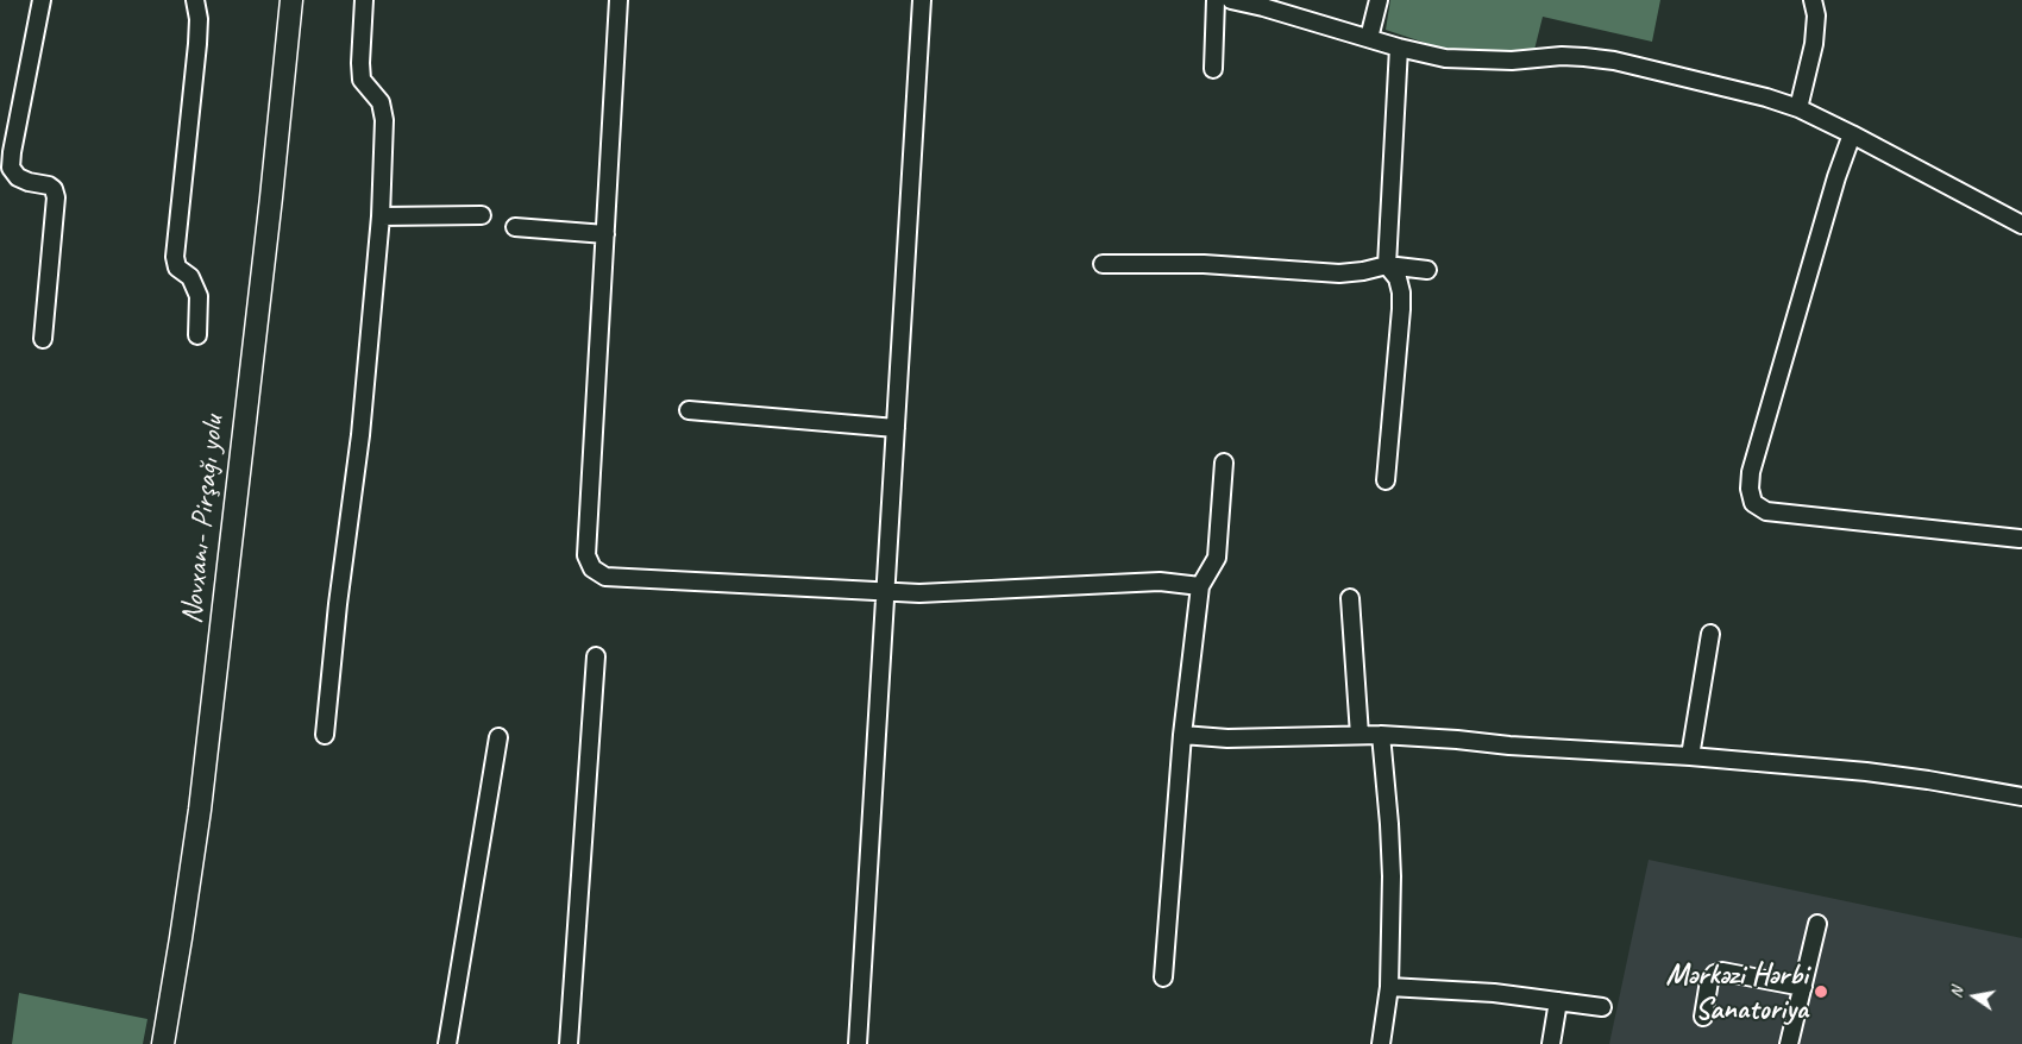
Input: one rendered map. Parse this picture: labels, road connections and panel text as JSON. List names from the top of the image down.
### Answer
{
  "streets": {
    "main road": ["Novxanı- Pirşağı yolu"]
  },
  "places": ["Mərkəzi Hərbi Sanatoriya"],
  "north": "left"
}
